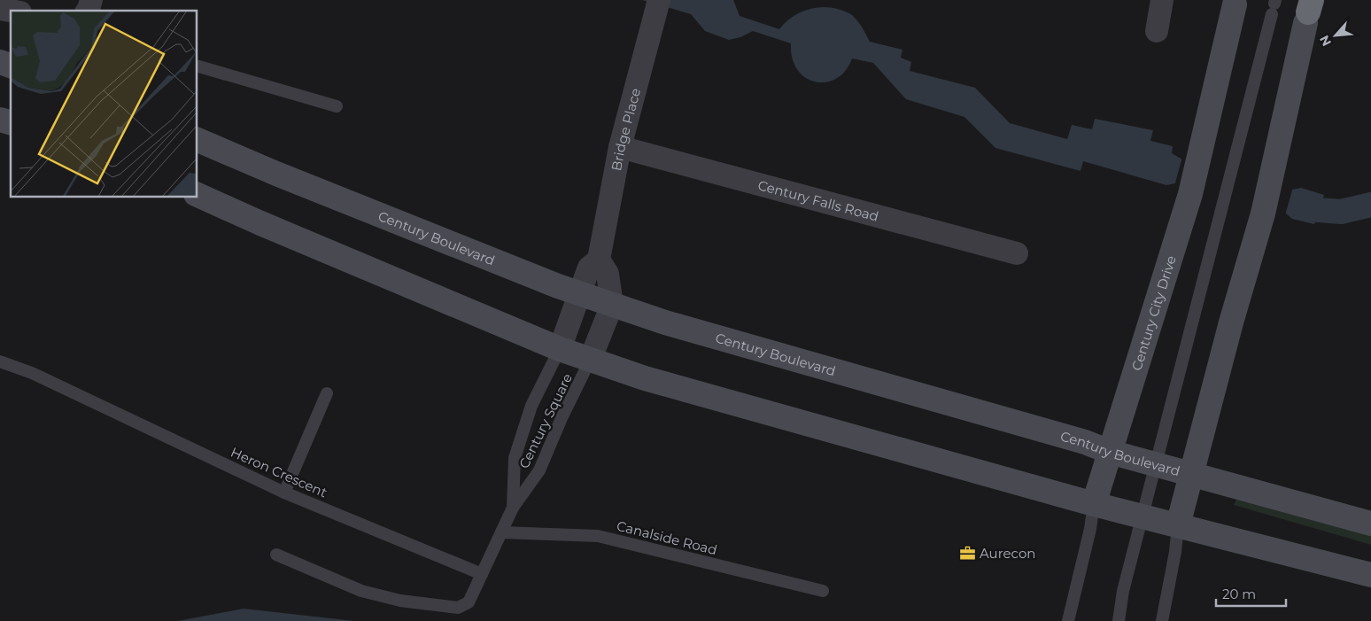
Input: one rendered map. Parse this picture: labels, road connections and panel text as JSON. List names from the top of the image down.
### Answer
{
  "streets": {
    "main road": ["Century Boulevard", "Century City Drive"],
    "street": ["Bridge Place", "Century Falls Road"],
    "lane": ["Century Square", "Heron Crescent", "Canalside Road"]
  },
  "crossings": [
    ["Bridge Place", "Century Falls Road"],
    ["Bridge Place", "Century Boulevard"],
    ["Bridge Place", "Century Square"],
    ["Century Boulevard", "Century City Drive"]
  ],
  "places": {
    "office": ["Aurecon"]
  },
  "scale_bar": "20 m",
  "north": "bottom left"
}
